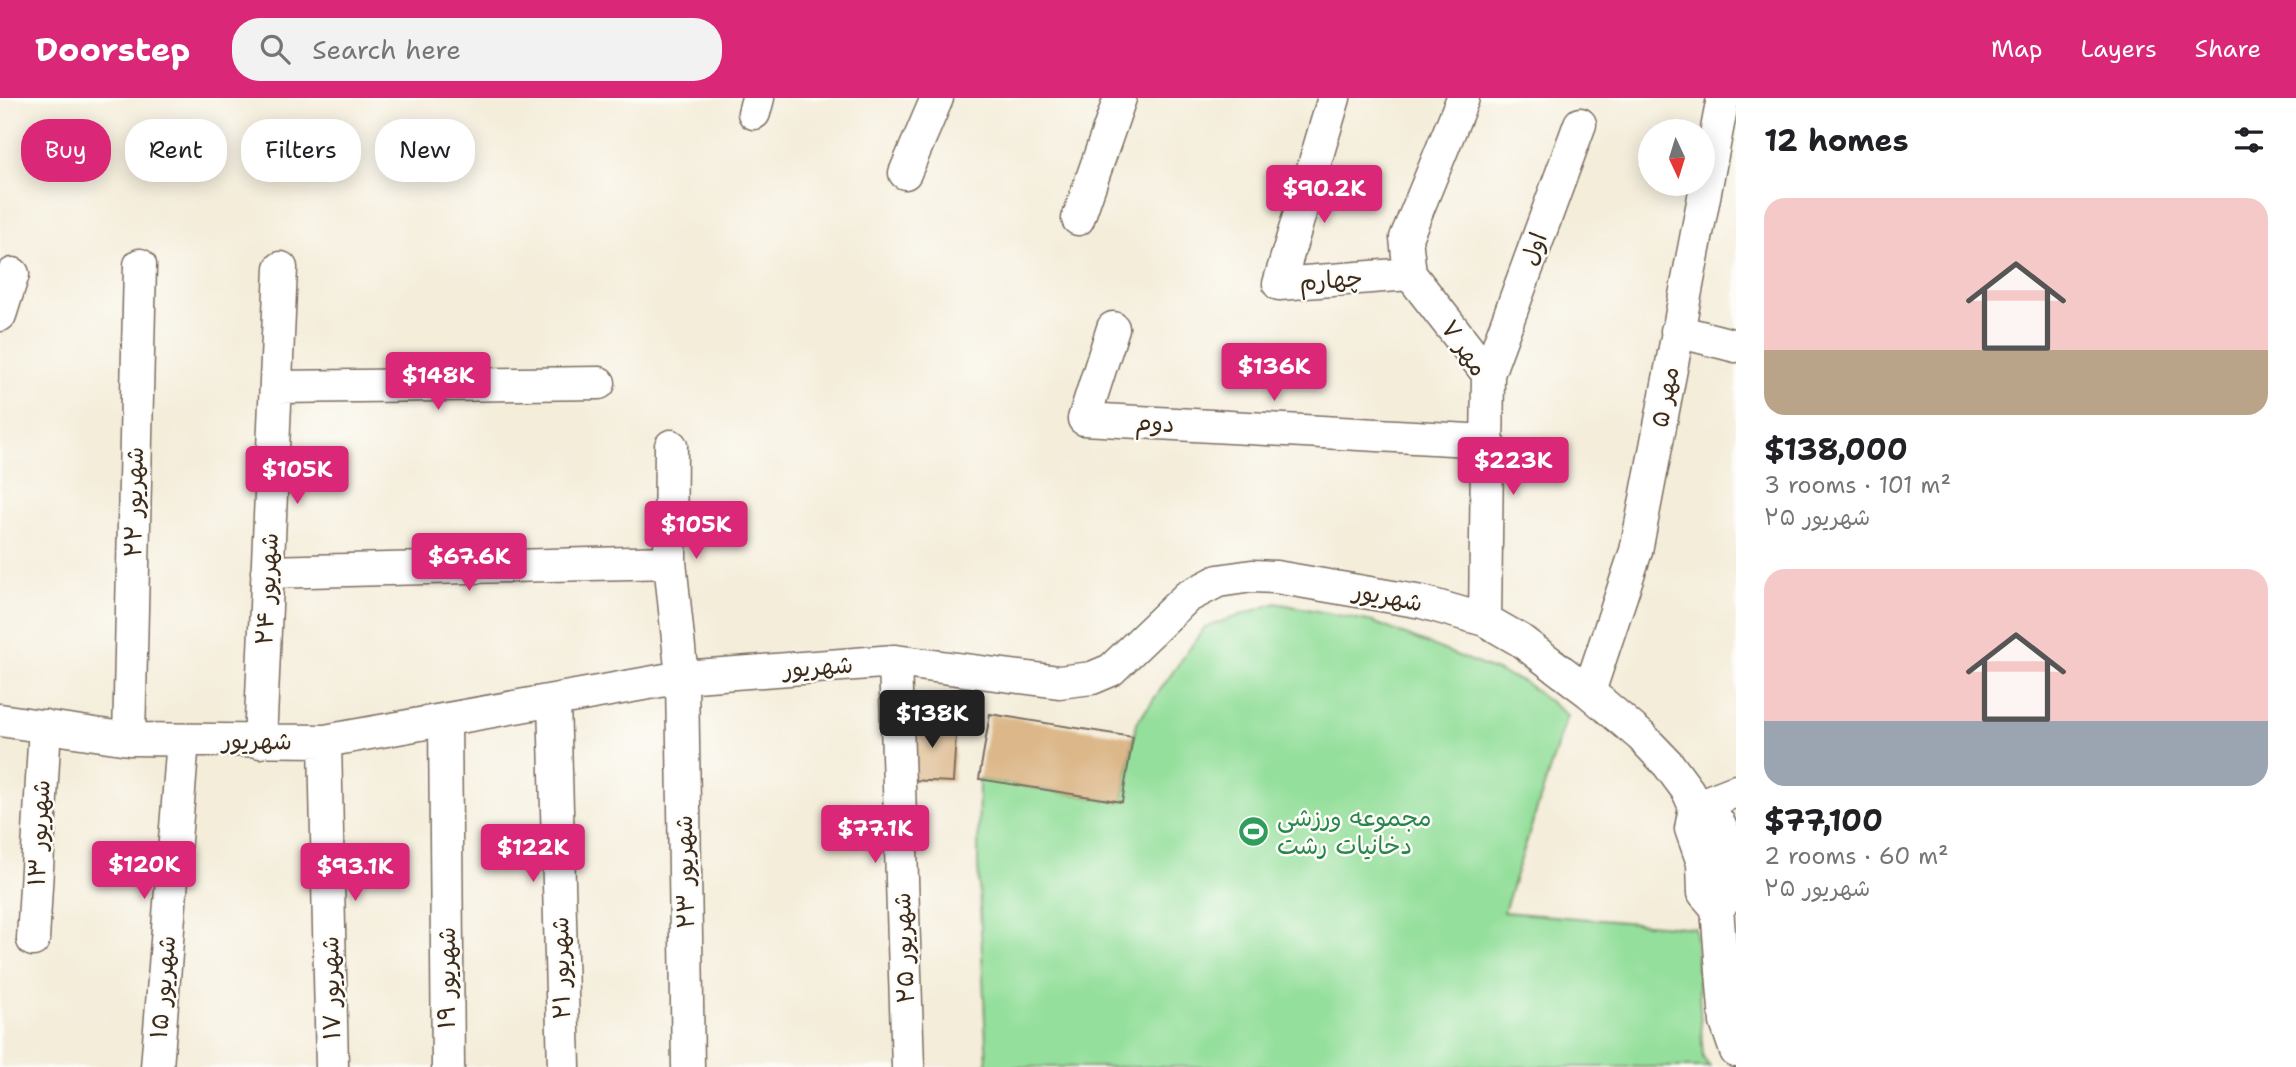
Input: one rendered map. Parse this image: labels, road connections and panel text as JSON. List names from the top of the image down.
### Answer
{
  "streets": {
    "street": [
      "اول",
      "چهارم",
      "مهر ۷",
      "مهر ۵",
      "دوم",
      "شهریور ۲۲",
      "شهریور ۲۴",
      "شهریور",
      "شهریور ۱۳",
      "شهریور ۲۳",
      "شهریور ۲۵",
      "شهریور ۲۱",
      "شهریور ۱۹",
      "شهریور ۱۵",
      "شهریور ۱۷"
    ]
  },
  "crossings": [
    ["اول", "مهر ۷"],
    ["چهارم", "مهر ۷"],
    ["مهر ۷", "دوم"],
    ["مهر ۷", "شهریور"],
    ["مهر ۵", "شهریور"],
    ["شهریور ۲۲", "شهریور"],
    ["شهریور ۲۴", "شهریور"],
    ["شهریور", "شهریور ۱۳"],
    ["شهریور", "شهریور ۲۳"],
    ["شهریور", "شهریور ۲۵"],
    ["شهریور", "شهریور ۲۱"],
    ["شهریور", "شهریور ۱۹"],
    ["شهریور", "شهریور ۱۵"],
    ["شهریور", "شهریور ۱۷"]
  ],
  "places": {
    "sports": ["مجموعه ورزشی دخانیات رشت"]
  },
  "north": "bottom",
  "page": {
    "header": "Doorstep",
    "search": "Search here",
    "nav": ["Map", "Layers", "Share"],
    "heading": "12 homes",
    "chip": [
      "Buy",
      "Rent",
      "Filters",
      "New"
    ],
    "price": [
      "$90.2K",
      "$136K",
      "$148K",
      "$223K",
      "$105K",
      "$105K",
      "$67.6K",
      "$138K",
      "$77.1K",
      "$122K",
      "$120K",
      "$93.1K"
    ],
    "list": [
      {
        "name": "$138,000",
        "note": "3 rooms · 101 m² · شهریور ۲۵"
      },
      {
        "name": "$77,100",
        "note": "2 rooms · 60 m² · شهریور ۲۵"
      }
    ]
  }
}
